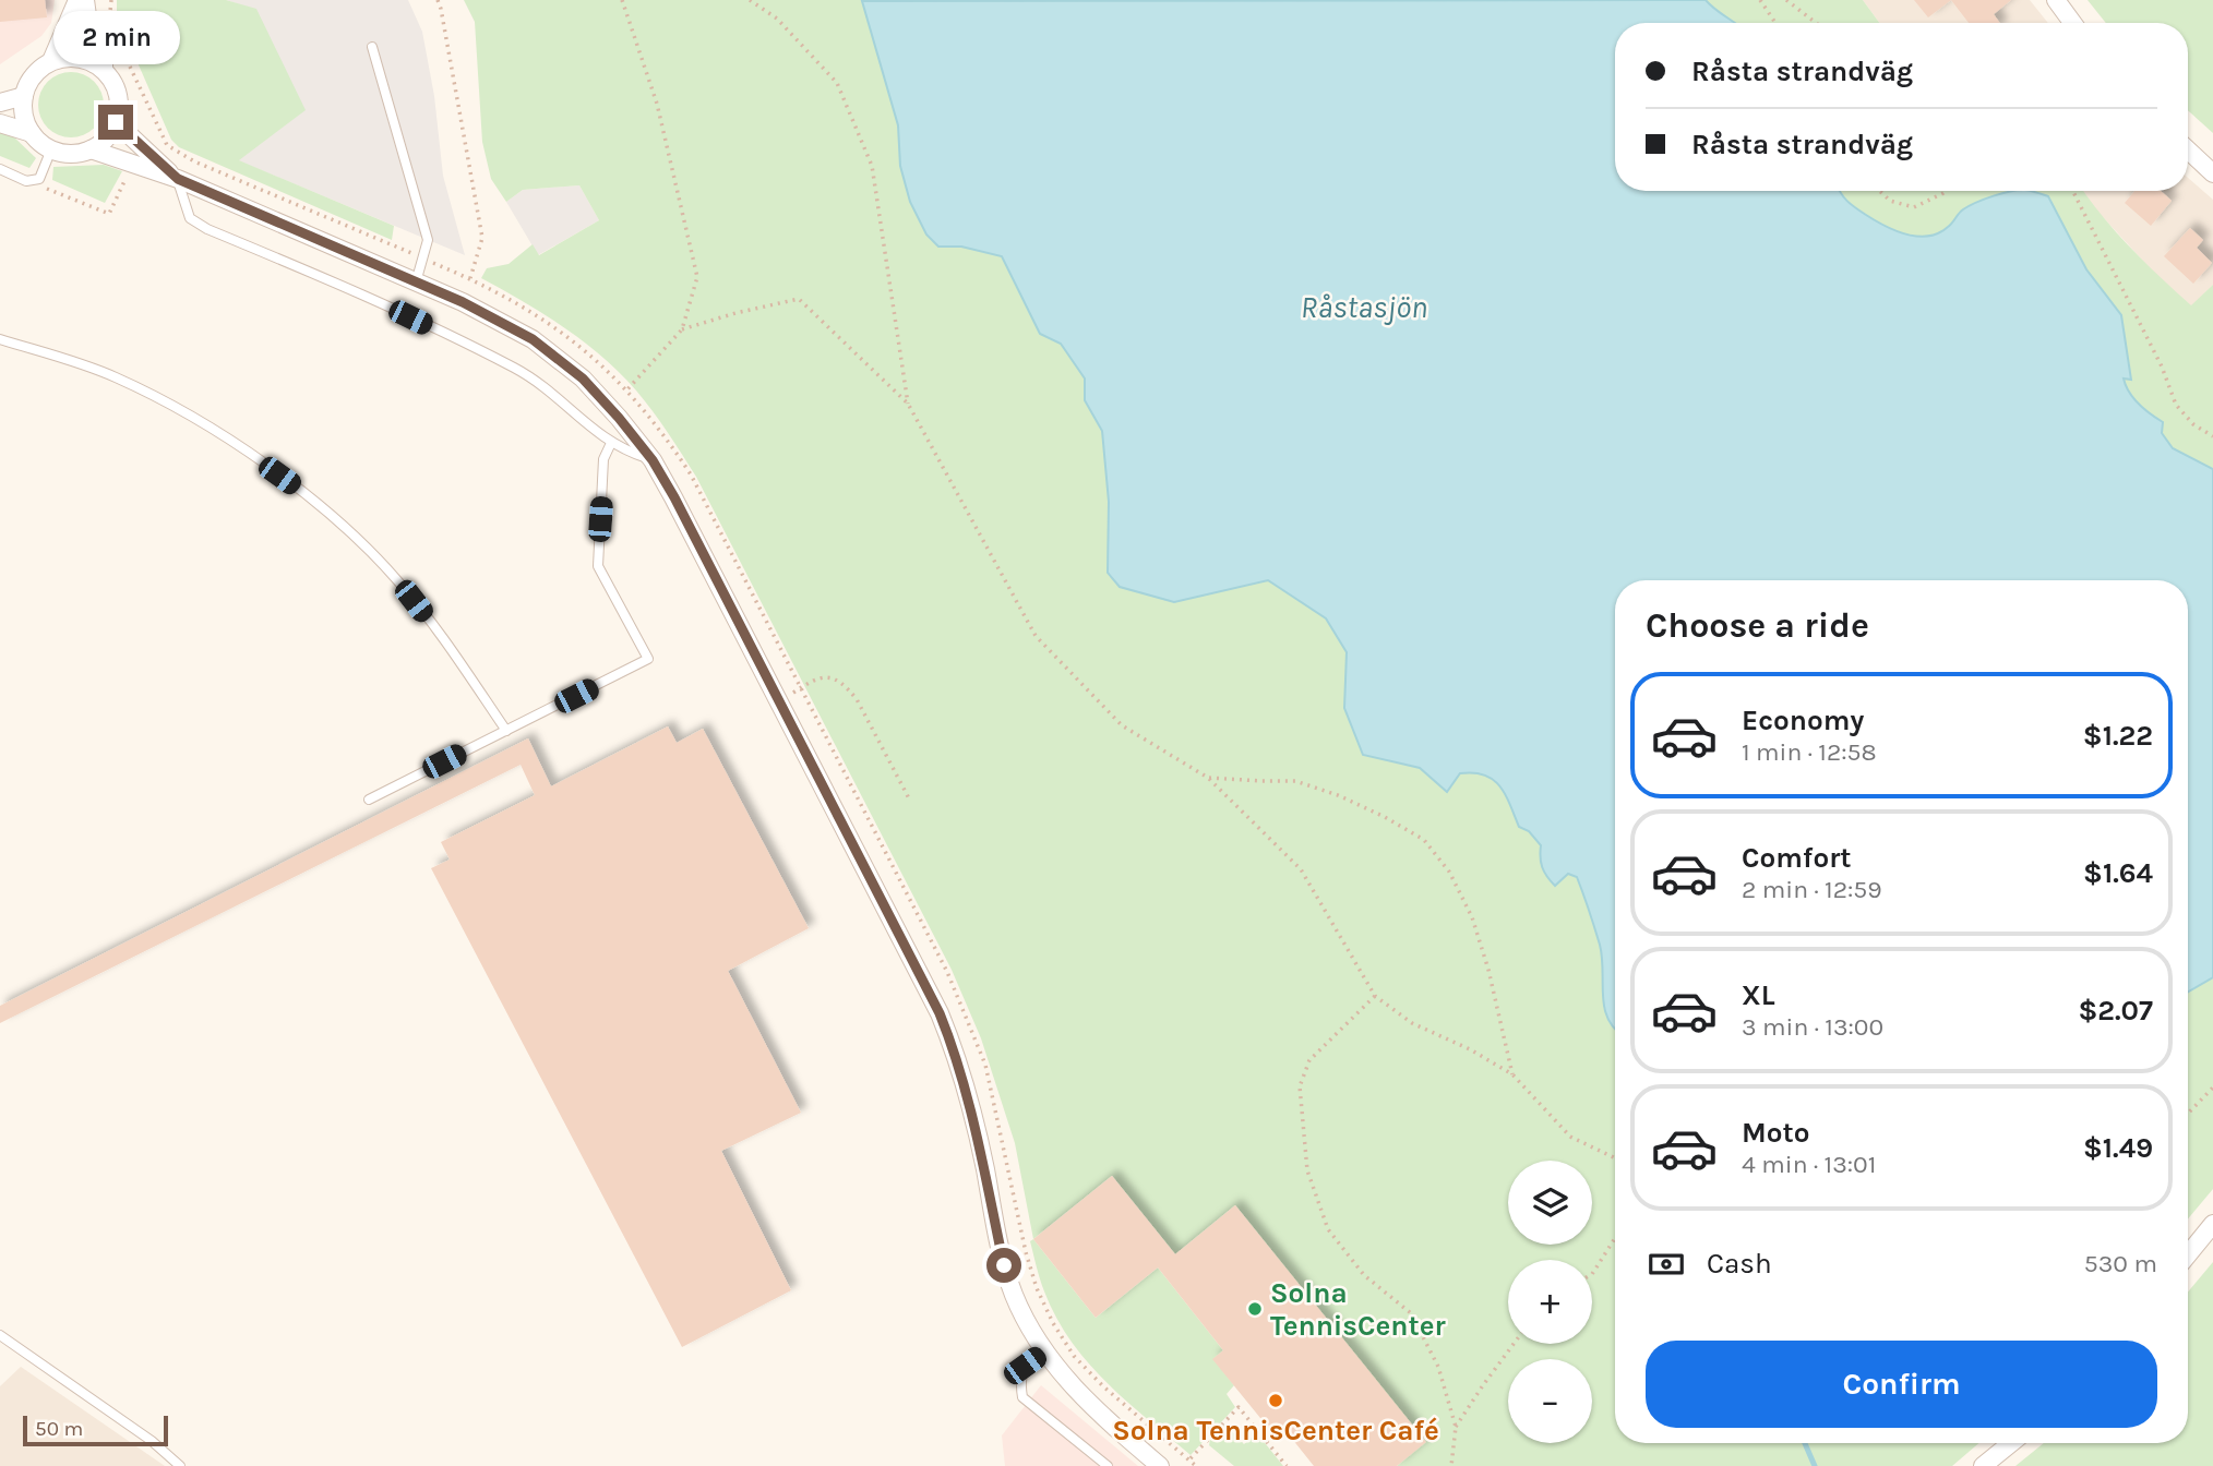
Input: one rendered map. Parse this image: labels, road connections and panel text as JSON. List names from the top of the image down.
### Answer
{
  "water": ["Råstasjön"],
  "places": ["Solna TennisCenter", "Solna TennisCenter Café"],
  "scale_bar": "50 m",
  "page": {
    "bubble": "2 min",
    "banner": ["Råsta strandväg", "Råsta strandväg"],
    "heading": "Choose a ride",
    "list": [
      {
        "name": "Economy",
        "note": "1 min · 12:58",
        "value": "$1.22"
      },
      {
        "name": "Comfort",
        "note": "2 min · 12:59",
        "value": "$1.64"
      },
      {
        "name": "XL",
        "note": "3 min · 13:00",
        "value": "$2.07"
      },
      {
        "name": "Moto",
        "note": "4 min · 13:01",
        "value": "$1.49"
      }
    ],
    "map_buttons": ["+", "−"],
    "pay": ["Cash", "530 m"],
    "buttons": "Confirm",
    "scale": "50 m"
  }
}
